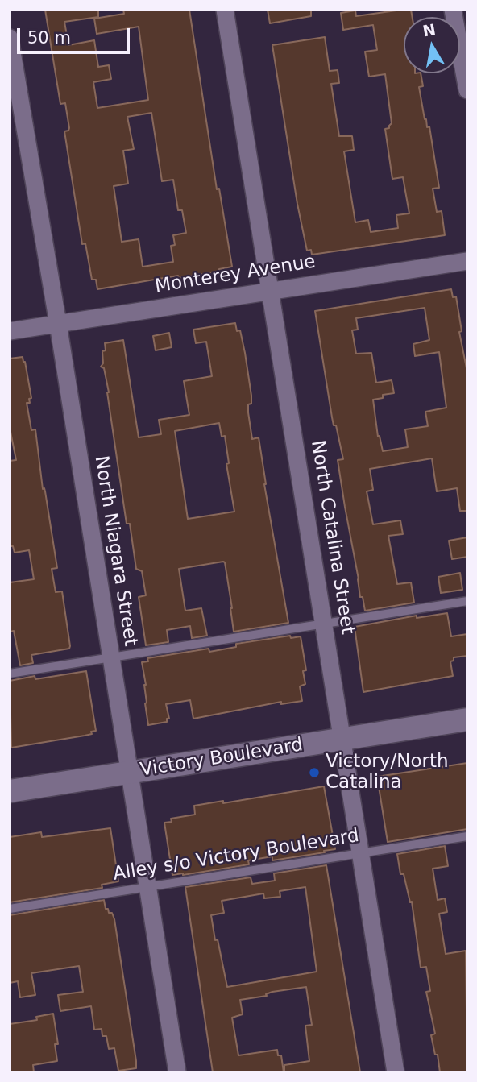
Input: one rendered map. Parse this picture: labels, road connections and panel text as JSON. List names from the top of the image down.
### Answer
{
  "streets": {
    "main road": ["Victory Boulevard"],
    "street": ["Monterey Avenue", "North Catalina Street", "North Niagara Street"],
    "lane": ["Alley s/o Victory Boulevard"]
  },
  "crossings": [
    ["Monterey Avenue", "North Catalina Street"],
    ["Monterey Avenue", "North Niagara Street"],
    ["North Catalina Street", "Victory Boulevard"],
    ["North Catalina Street", "Alley s/o Victory Boulevard"],
    ["North Niagara Street", "Victory Boulevard"],
    ["North Niagara Street", "Alley s/o Victory Boulevard"]
  ],
  "places": ["Victory/North Catalina"],
  "scale_bar": "50 m",
  "north": "top"
}
